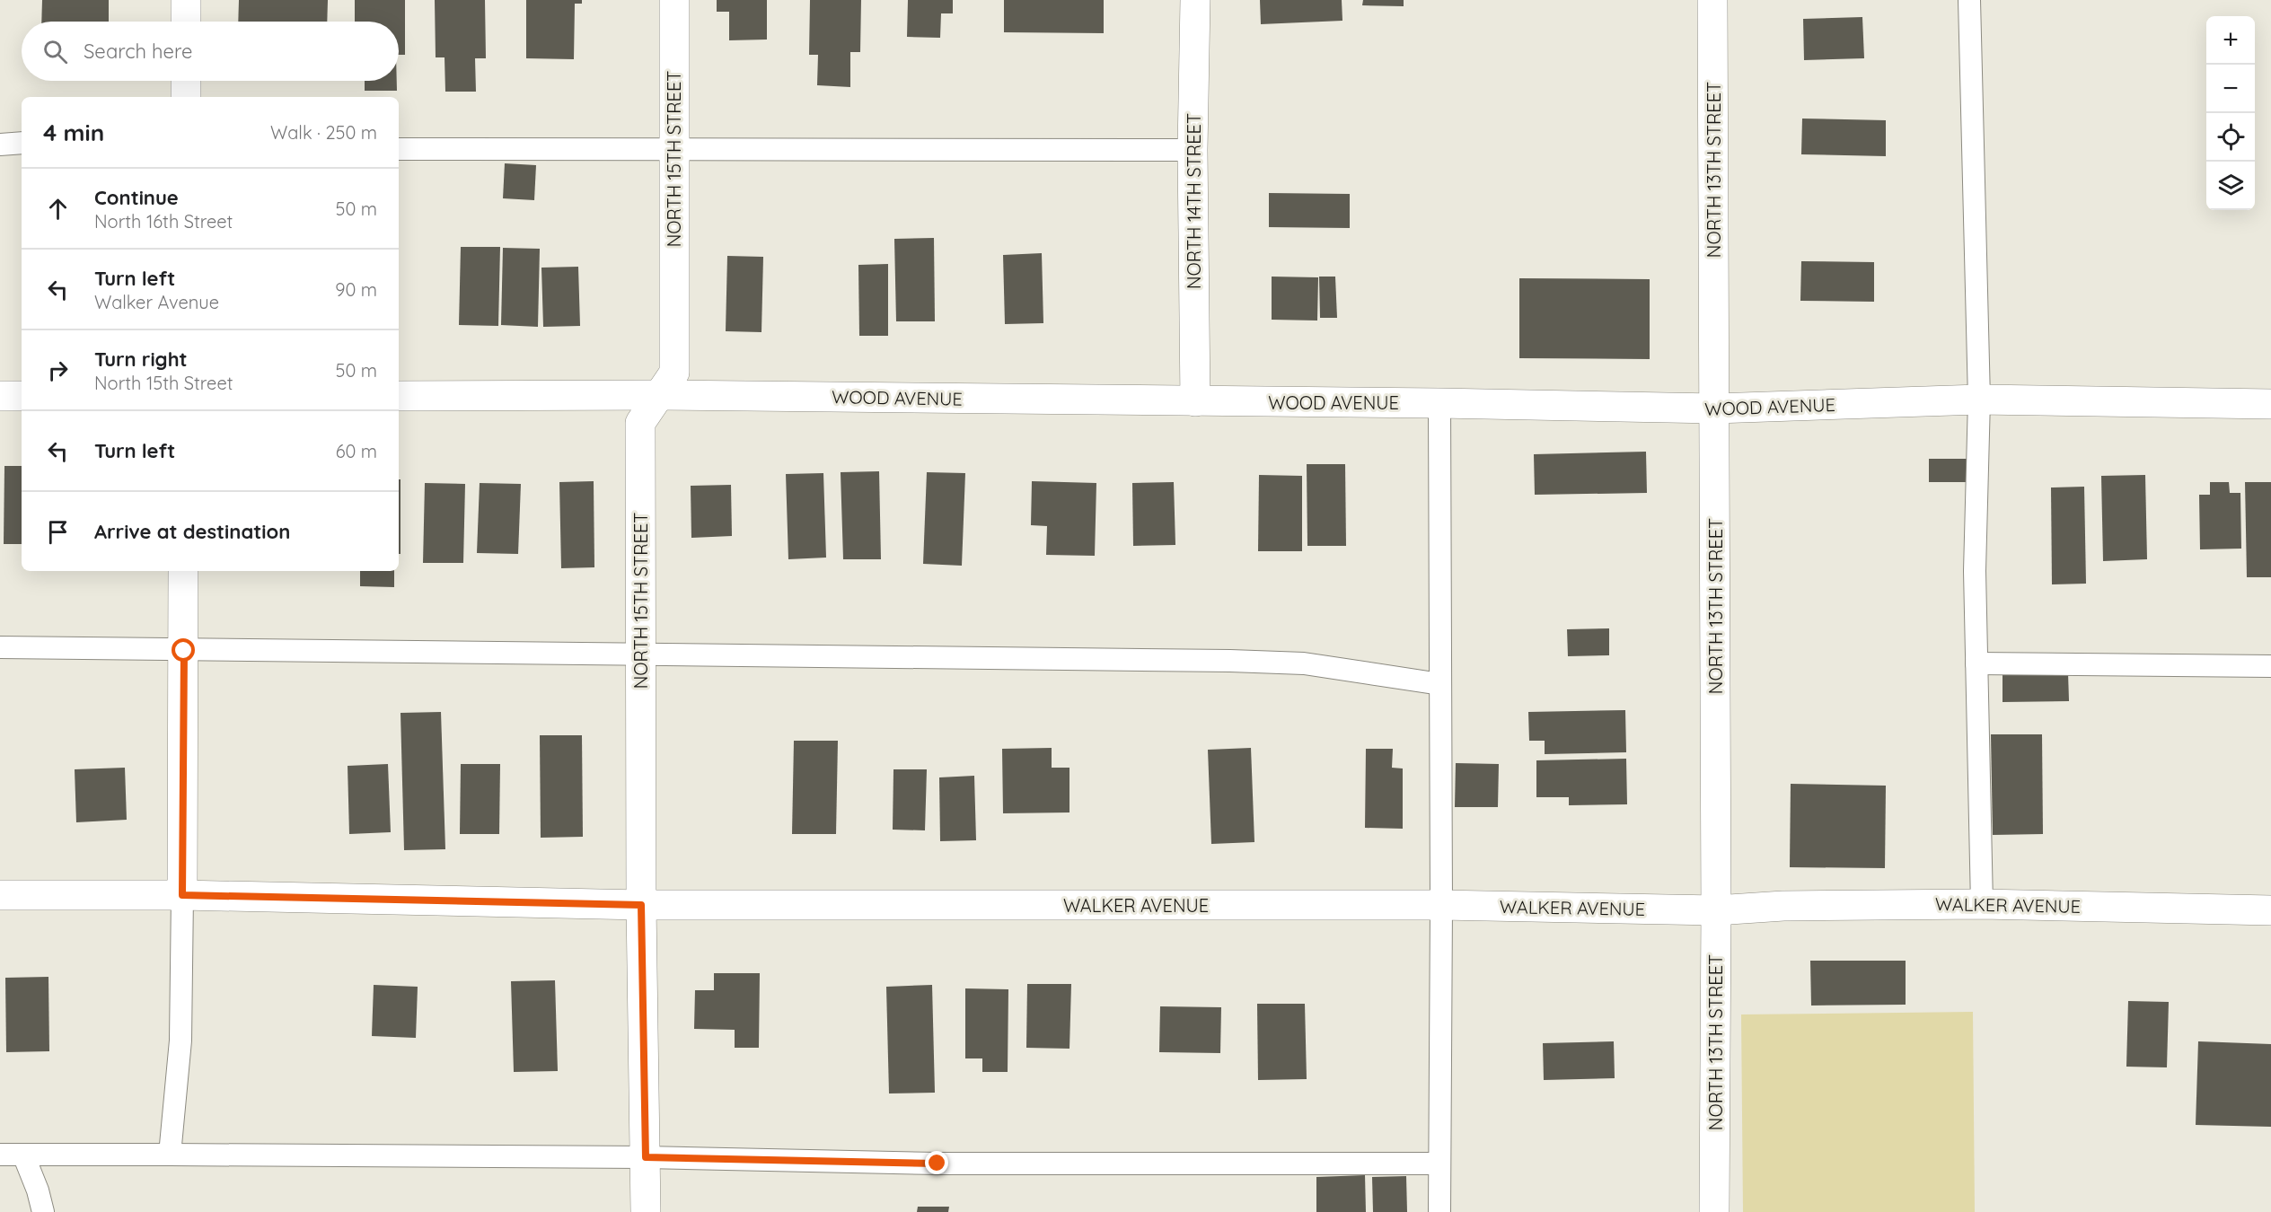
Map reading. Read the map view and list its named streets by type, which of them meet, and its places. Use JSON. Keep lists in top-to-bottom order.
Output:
{
  "streets": {
    "street": [
      "NORTH 15TH STREET",
      "NORTH 13TH STREET",
      "NORTH 14TH STREET",
      "WOOD AVENUE",
      "WALKER AVENUE"
    ]
  },
  "crossings": [
    ["NORTH 15TH STREET", "WOOD AVENUE"],
    ["NORTH 15TH STREET", "WALKER AVENUE"],
    ["NORTH 13TH STREET", "WOOD AVENUE"],
    ["NORTH 13TH STREET", "WALKER AVENUE"],
    ["NORTH 14TH STREET", "WOOD AVENUE"]
  ],
  "page": {
    "map_buttons": ["+", "−"],
    "search": "Search here",
    "heading": ["4 min", "Walk · 250 m"],
    "list": [
      ["Continue", "North 16th Street", "50 m"],
      ["Turn left", "Walker Avenue", "90 m"],
      ["Turn right", "North 15th Street", "50 m"],
      ["Turn left", "60 m"],
      "Arrive at destination"
    ]
  }
}
